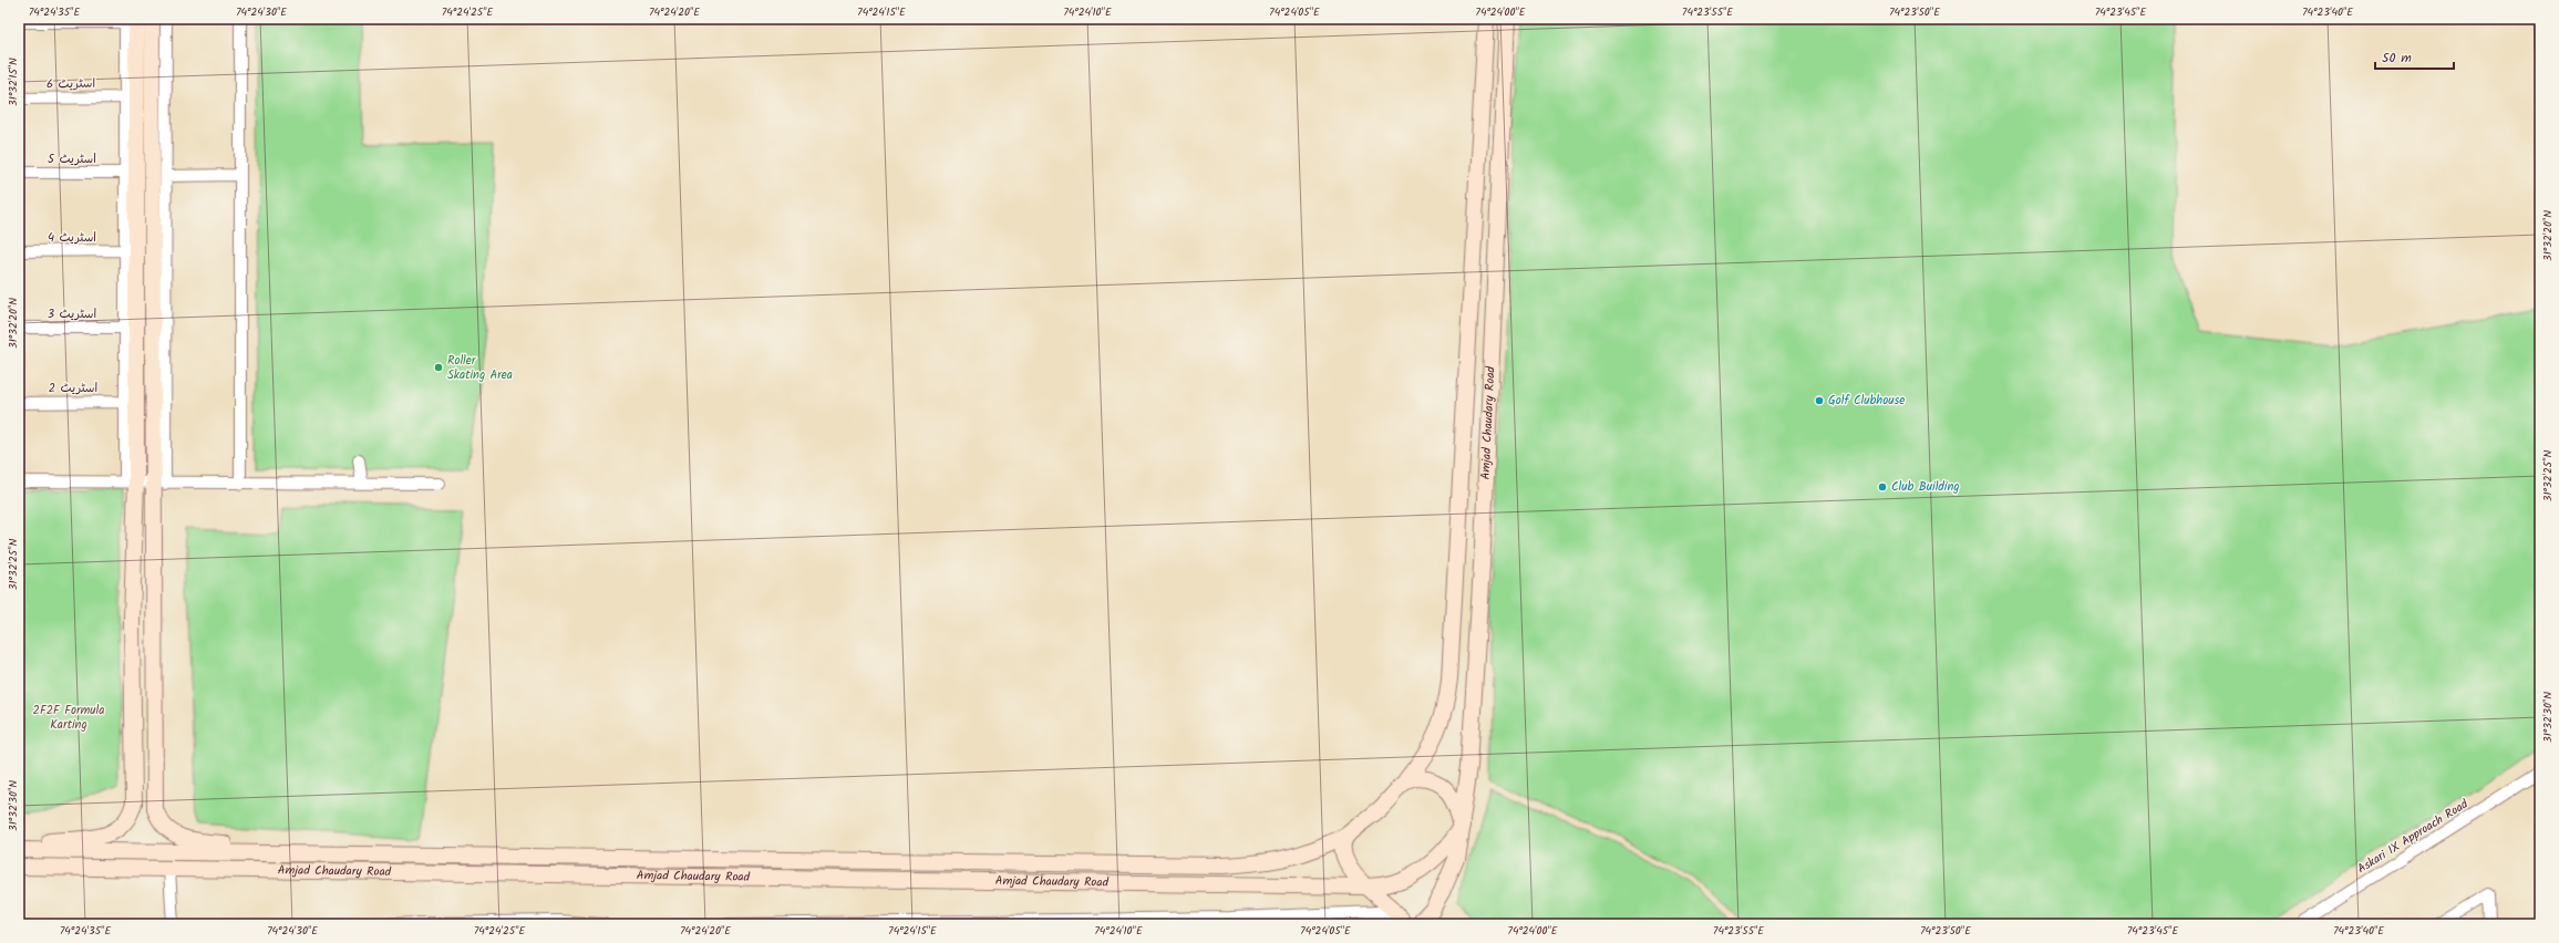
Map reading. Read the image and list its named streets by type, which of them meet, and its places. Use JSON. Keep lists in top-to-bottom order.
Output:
{
  "streets": {
    "main road": ["Amjad Chaudary Road"],
    "street": [
      "اسٹریٹ 6",
      "اسٹریٹ 5",
      "اسٹریٹ 4",
      "اسٹریٹ 3",
      "اسٹریٹ 2",
      "Askari IX Approach Road"
    ]
  },
  "parks": ["2F2F Formula Karting"],
  "places": ["Roller Skating Area", "Golf Clubhouse", "Club Building"],
  "scale_bar": "50 m",
  "coordinates": [
    "74°24'35\"E",
    "74°24'30\"E",
    "74°24'25\"E",
    "74°24'20\"E",
    "74°24'15\"E",
    "74°24'10\"E",
    "74°24'05\"E",
    "74°24'00\"E",
    "74°23'55\"E",
    "74°23'50\"E",
    "74°23'45\"E",
    "74°23'40\"E",
    "31°32'15\"N",
    "31°32'20\"N",
    "31°32'25\"N",
    "31°32'30\"N"
  ]
}
